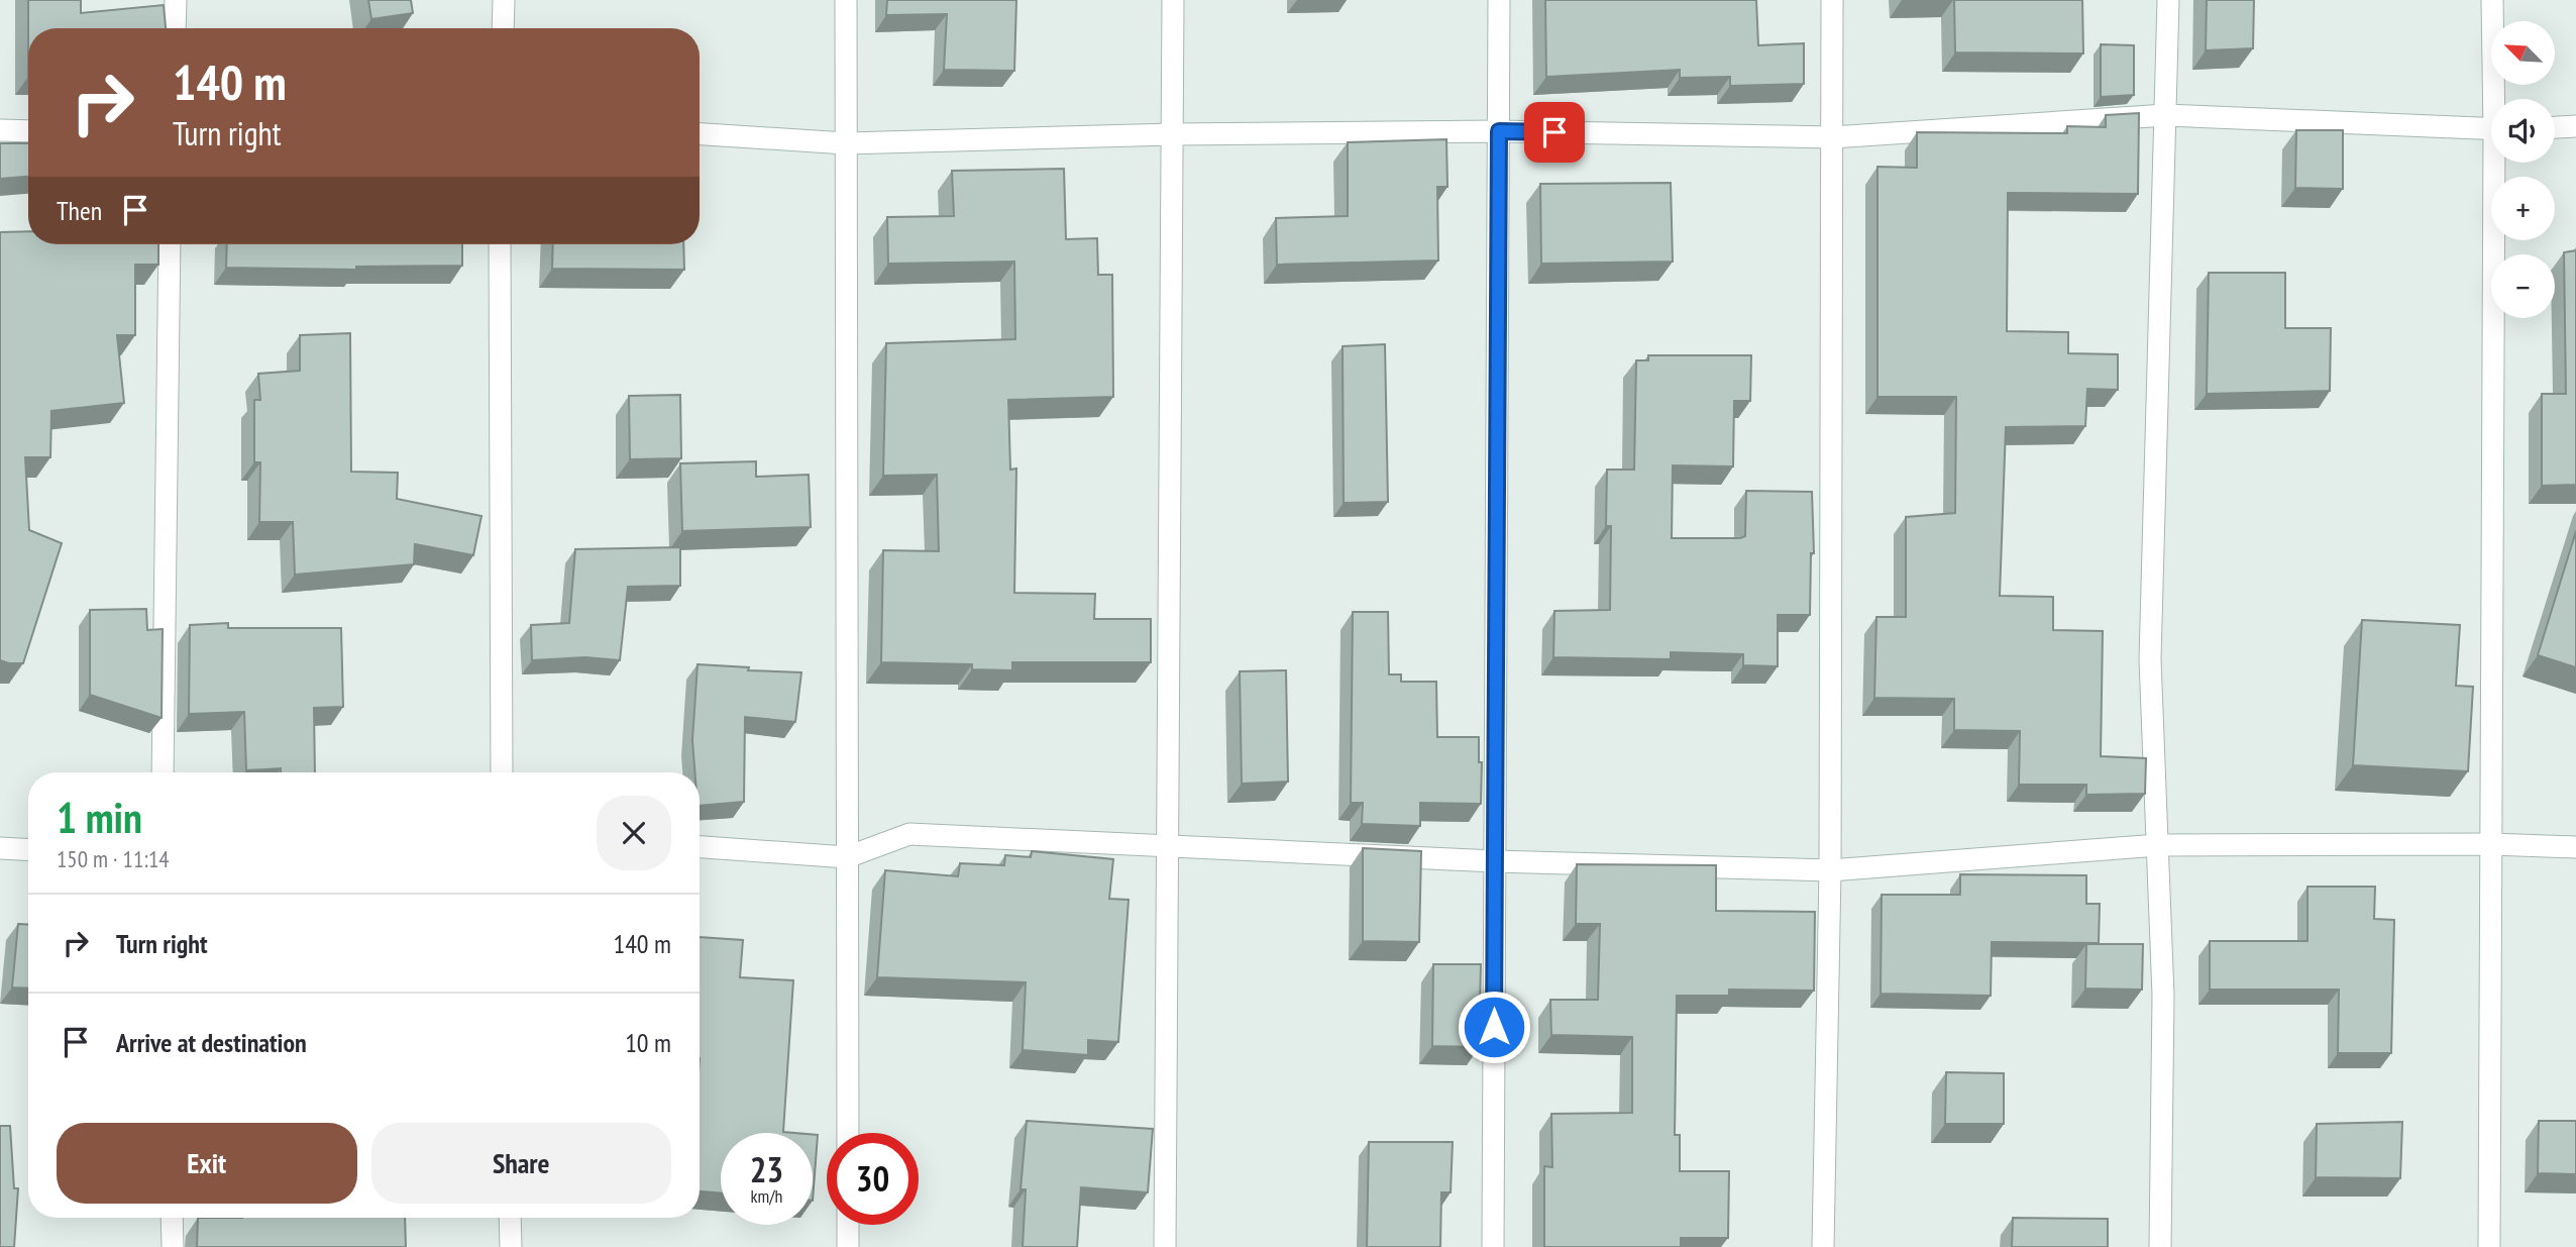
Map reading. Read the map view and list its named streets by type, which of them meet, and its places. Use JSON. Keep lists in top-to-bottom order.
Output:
{
  "north": "top left",
  "page": {
    "map_buttons": ["+", "−"],
    "turn": ["140 m", "Turn right"],
    "then": "Then",
    "heading": ["1 min", "150 m · 11:14"],
    "list": [
      {
        "name": "Turn right",
        "value": "140 m"
      },
      {
        "name": "Arrive at destination",
        "value": "10 m"
      }
    ],
    "buttons": ["Exit", "Share"],
    "speed": "23 km/h",
    "limit": "30"
  }
}
